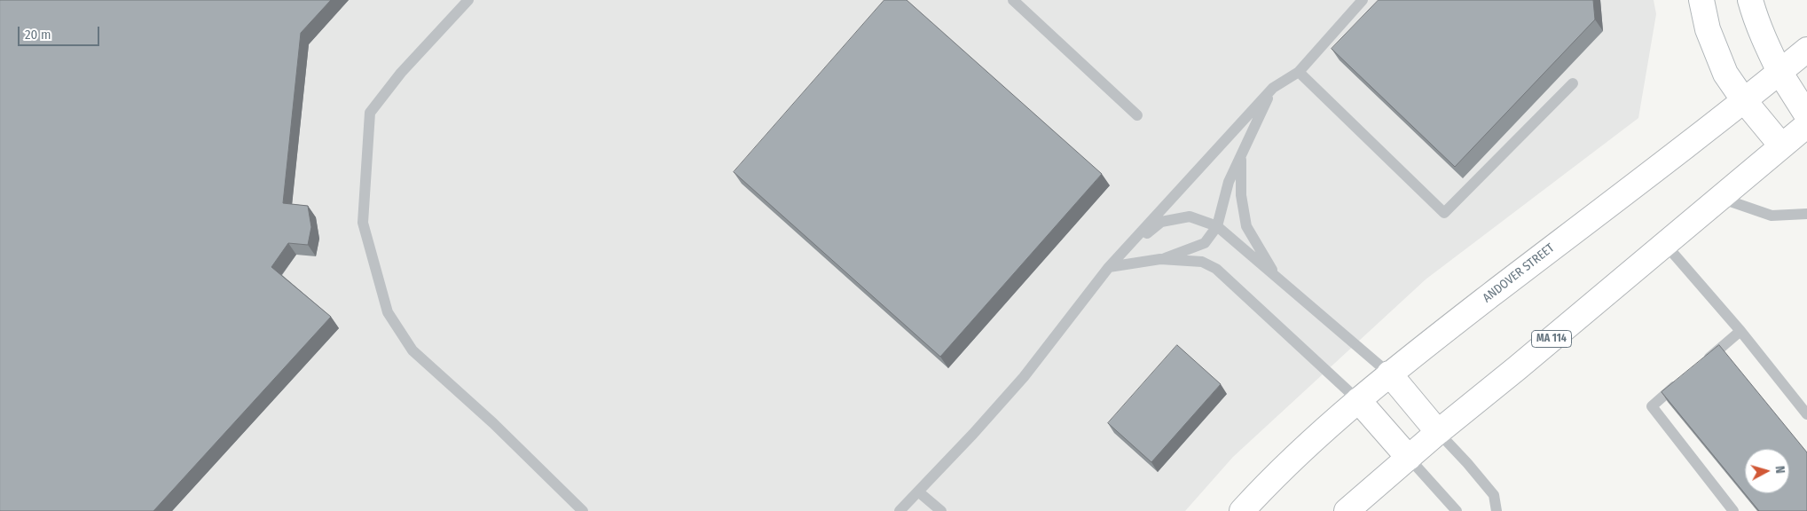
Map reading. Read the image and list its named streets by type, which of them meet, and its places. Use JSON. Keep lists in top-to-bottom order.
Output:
{
  "streets": {
    "main road": ["ANDOVER STREET", "MA 114"]
  },
  "scale_bar": "20 m",
  "north": "right"
}
